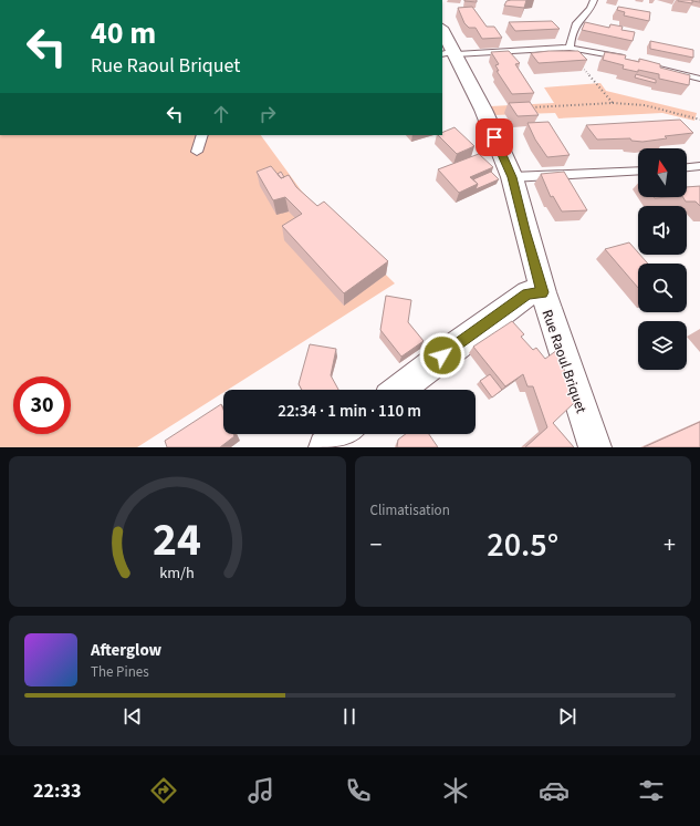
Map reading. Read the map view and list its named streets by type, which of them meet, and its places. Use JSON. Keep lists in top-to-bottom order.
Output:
{
  "streets": {
    "street": ["Rue Raoul Briquet"]
  },
  "north": "top",
  "page": {
    "turn": ["40 m", "Rue Raoul Briquet"],
    "limit": "30",
    "trip": "22:34 · 1 min · 110 m",
    "tile": "Climatisation",
    "heat": ["−", "20.5°", "+"],
    "song": ["Afterglow", "The Pines"],
    "tabs": "22:33",
    "gauge": ["24", "km/h"]
  }
}
